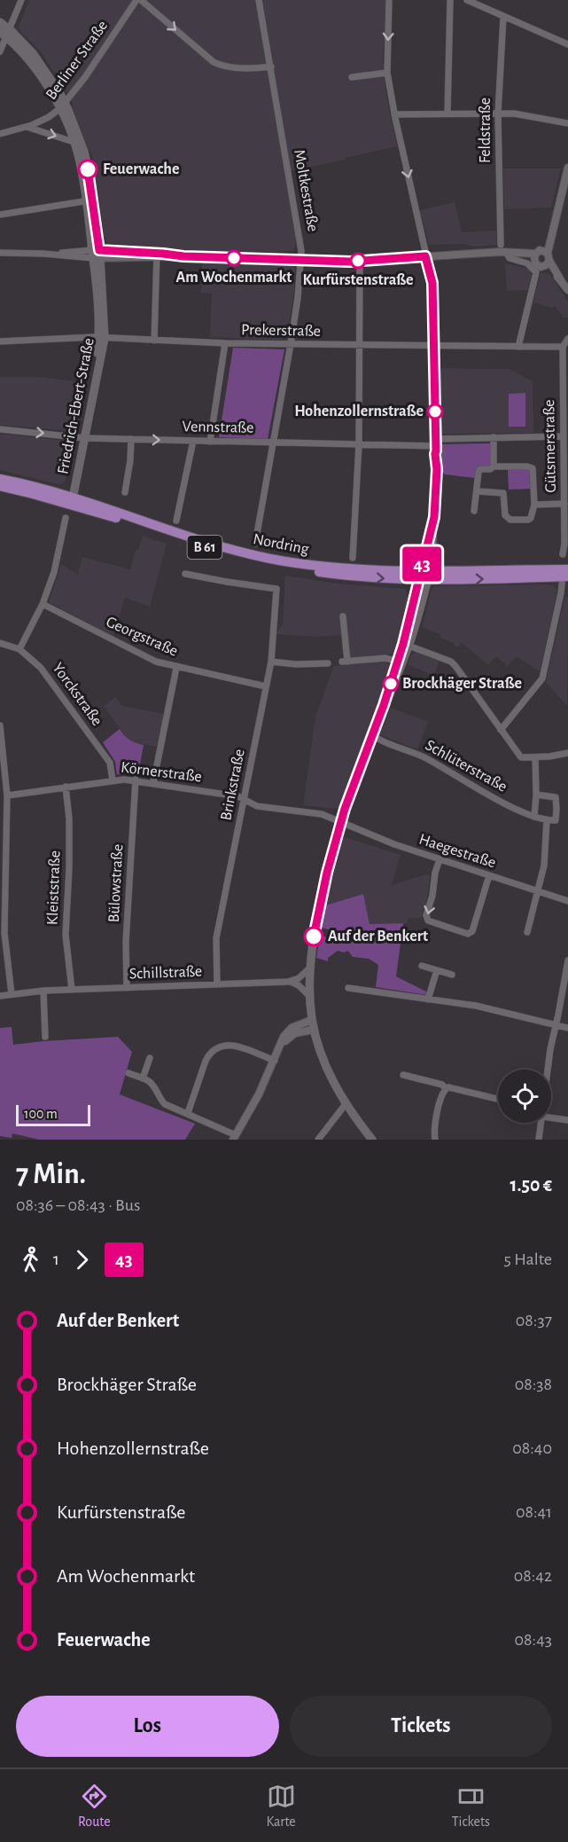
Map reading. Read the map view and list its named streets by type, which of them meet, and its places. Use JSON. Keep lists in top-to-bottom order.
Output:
{
  "streets": {
    "main road": ["Friedrich-Ebert-Straße", "Nordring", "B 61"],
    "street": [
      "Berliner Straße",
      "Feldstraße",
      "Moltkestraße",
      "Prekerstraße",
      "Vennstraße",
      "Gütsmerstraße",
      "Georgstraße",
      "Yorckstraße",
      "Schlüterstraße",
      "Körnerstraße",
      "Brinkstraße",
      "Haegestraße",
      "Bülowstraße",
      "Kleiststraße",
      "Schillstraße"
    ]
  },
  "crossings": [
    ["Berliner Straße", "Friedrich-Ebert-Straße"],
    ["Moltkestraße", "Prekerstraße"],
    ["Moltkestraße", "Vennstraße"],
    ["Prekerstraße", "Friedrich-Ebert-Straße"],
    ["Prekerstraße", "Gütsmerstraße"],
    ["Friedrich-Ebert-Straße", "Vennstraße"],
    ["Friedrich-Ebert-Straße", "Nordring"],
    ["Vennstraße", "Gütsmerstraße"],
    ["Georgstraße", "Brinkstraße"],
    ["Yorckstraße", "Körnerstraße"],
    ["Körnerstraße", "Brinkstraße"],
    ["Körnerstraße", "Haegestraße"],
    ["Körnerstraße", "Bülowstraße"],
    ["Körnerstraße", "Kleiststraße"],
    ["Brinkstraße", "Schillstraße"],
    ["Bülowstraße", "Schillstraße"],
    ["Kleiststraße", "Schillstraße"]
  ],
  "places": [
    "Feuerwache",
    "Am Wochenmarkt",
    "Kurfürstenstraße",
    "Hohenzollernstraße",
    "Brockhäger Straße",
    "Auf der Benkert"
  ],
  "lines": ["bus line 43"],
  "scale_bar": "100 m",
  "page": {
    "on_map": "43",
    "scale": "100 m",
    "heading": ["7 Min.", "08:36 – 08:43 · Bus", "1.50 €"],
    "legs": ["1", "43", "5 Halte"],
    "list": [
      {
        "name": "Auf der Benkert",
        "value": "08:37"
      },
      {
        "name": "Brockhäger Straße",
        "value": "08:38"
      },
      {
        "name": "Hohenzollernstraße",
        "value": "08:40"
      },
      {
        "name": "Kurfürstenstraße",
        "value": "08:41"
      },
      {
        "name": "Am Wochenmarkt",
        "value": "08:42"
      },
      {
        "name": "Feuerwache",
        "value": "08:43"
      }
    ],
    "buttons": ["Los", "Tickets"],
    "tabs": ["Route", "Karte", "Tickets"]
  }
}
